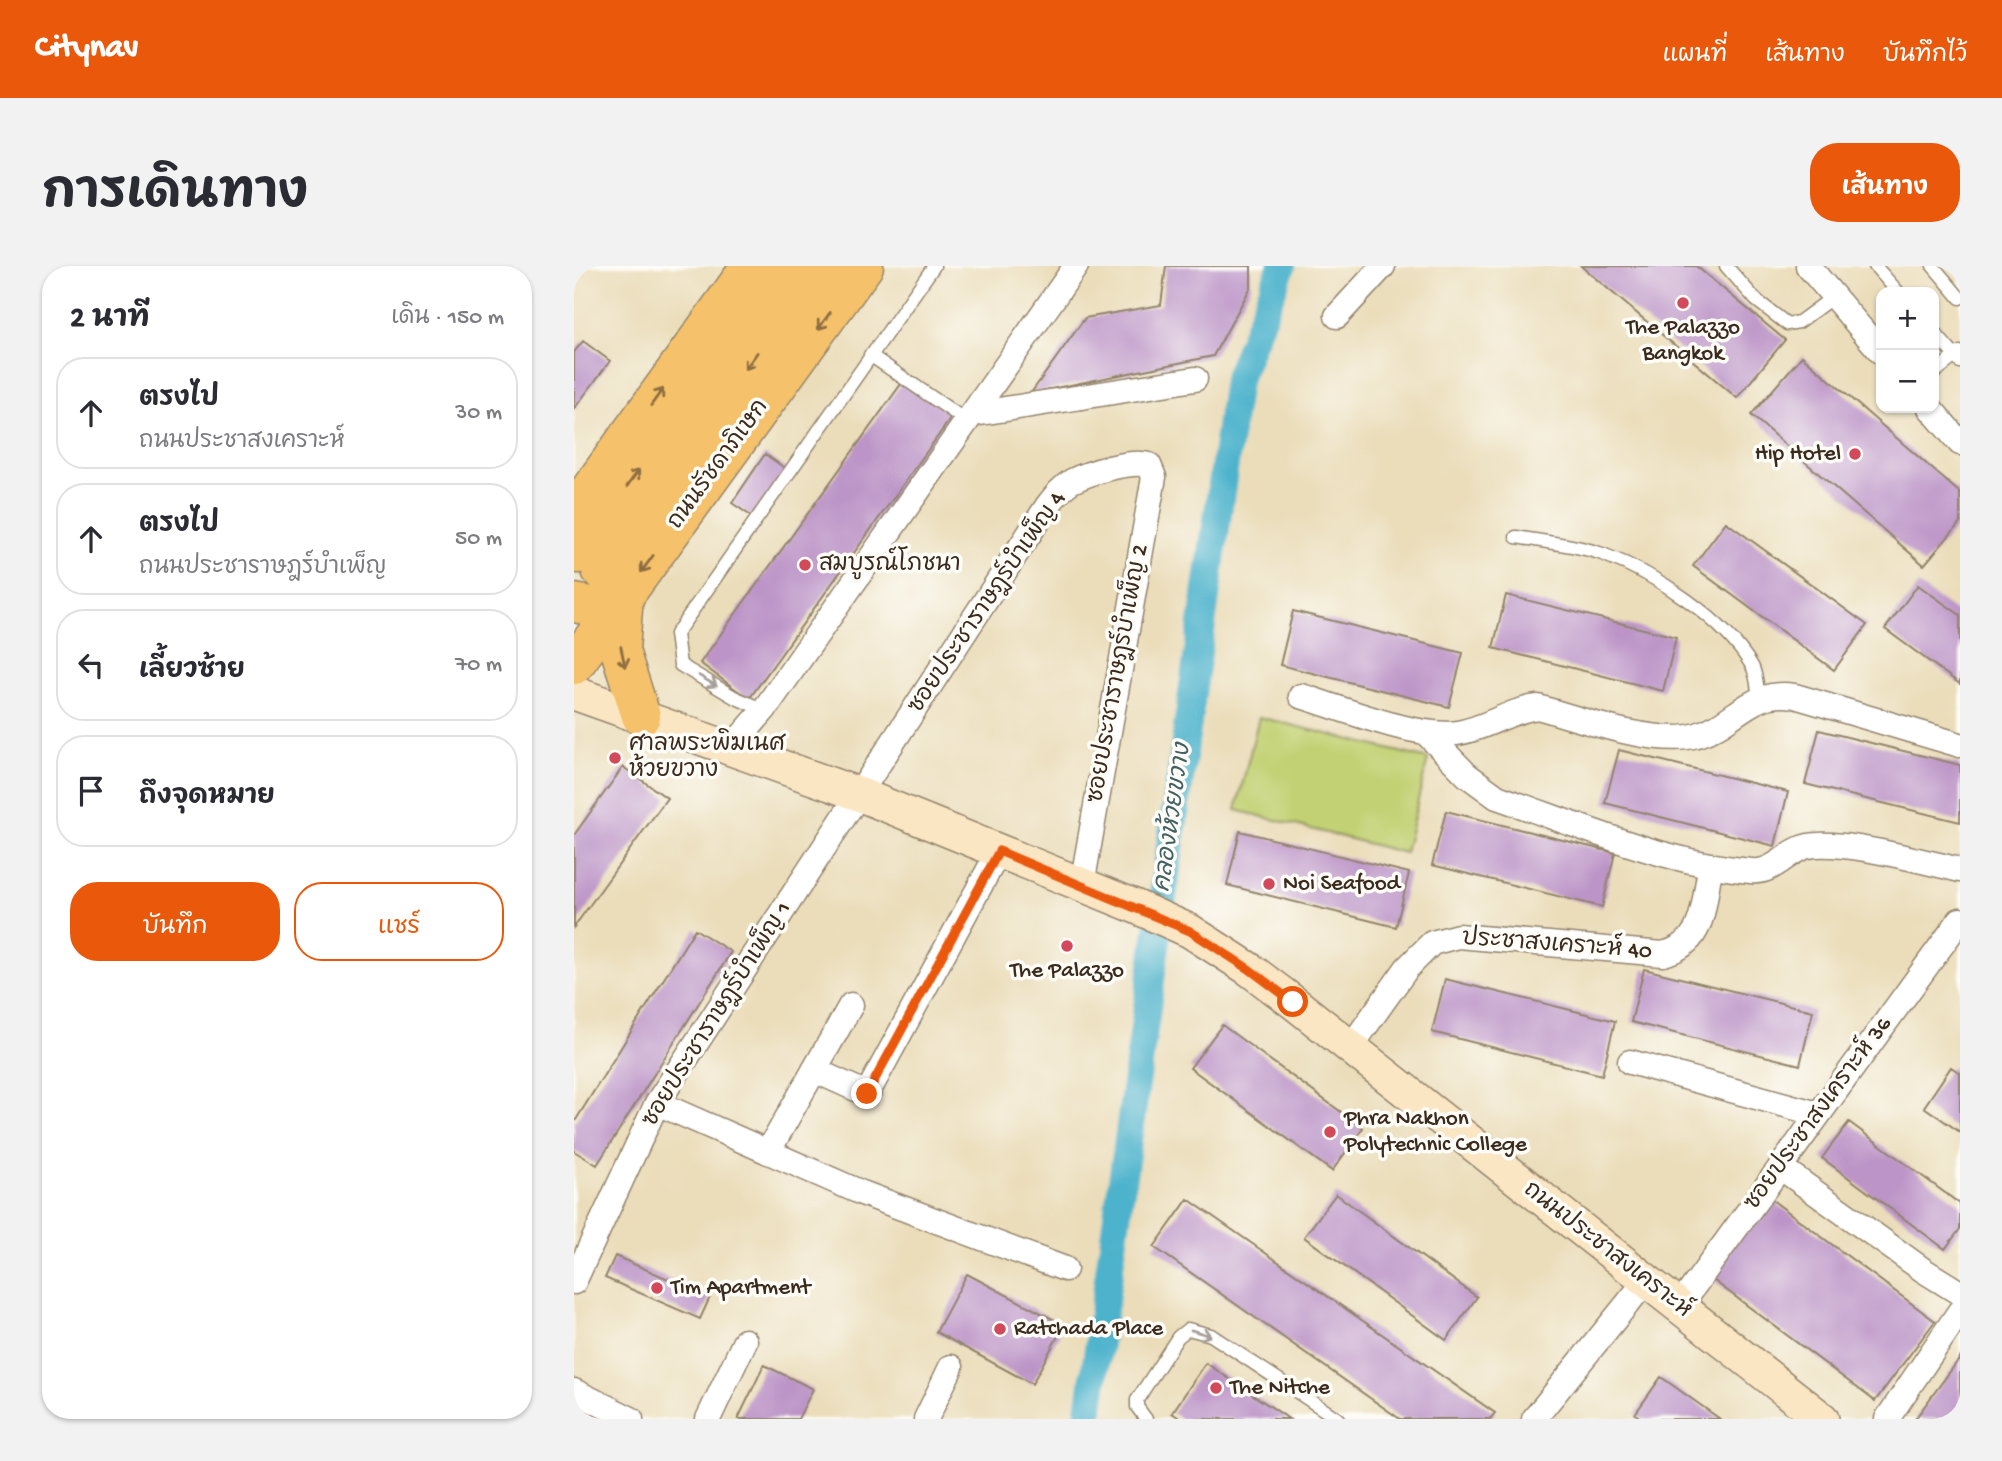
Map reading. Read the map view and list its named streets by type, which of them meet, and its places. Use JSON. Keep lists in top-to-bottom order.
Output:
{
  "streets": {
    "main road": ["ถนนรัชดาภิเษก", "ถนนประชาสงเคราะห์"],
    "street": [
      "ซอยประชาราษฎร์บำเพ็ญ 4",
      "ซอยประชาราษฎร์บำเพ็ญ 2",
      "ประชาสงเคราะห์ 40",
      "ซอยประชาราษฎร์บำเพ็ญ 1",
      "ซอยประชาสงเคราะห์ 36"
    ]
  },
  "crossings": [
    ["ซอยประชาราษฎร์บำเพ็ญ 4", "ซอยประชาราษฎร์บำเพ็ญ 2"],
    ["ซอยประชาราษฎร์บำเพ็ญ 4", "ซอยประชาราษฎร์บำเพ็ญ 1"],
    ["ซอยประชาราษฎร์บำเพ็ญ 4", "ถนนประชาสงเคราะห์"],
    ["ซอยประชาราษฎร์บำเพ็ญ 2", "ถนนประชาสงเคราะห์"],
    ["ประชาสงเคราะห์ 40", "ถนนประชาสงเคราะห์"],
    ["ซอยประชาราษฎร์บำเพ็ญ 1", "ถนนประชาสงเคราะห์"],
    ["ซอยประชาสงเคราะห์ 36", "ถนนประชาสงเคราะห์"]
  ],
  "water": ["คลองห้วยขวาง"],
  "places": [
    "The Palazzo Bangkok",
    "Hip Hotel",
    "สมบูรณ์โภชนา",
    "ศาลพระพิฆเนศ ห้วยขวาง",
    "Noi Seafood",
    "The Palazzo",
    "Phra Nakhon Polytechnic College",
    "Tim Apartment",
    "Ratchada Place",
    "The Nitche"
  ],
  "page": {
    "header": "Citynav",
    "nav": ["แผนที่", "เส้นทาง", "บันทึกไว้"],
    "title": "การเดินทาง",
    "buttons": [
      "เส้นทาง",
      ["บันทึก", "แชร์"]
    ],
    "heading": ["2 นาที", "เดิน · 150 m"],
    "map_buttons": ["+", "−"],
    "list": [
      ["ตรงไป", "ถนนประชาสงเคราะห์", "30 m"],
      ["ตรงไป", "ถนนประชาราษฎร์บำเพ็ญ", "50 m"],
      ["เลี้ยวซ้าย", "70 m"],
      "ถึงจุดหมาย"
    ]
  }
}
